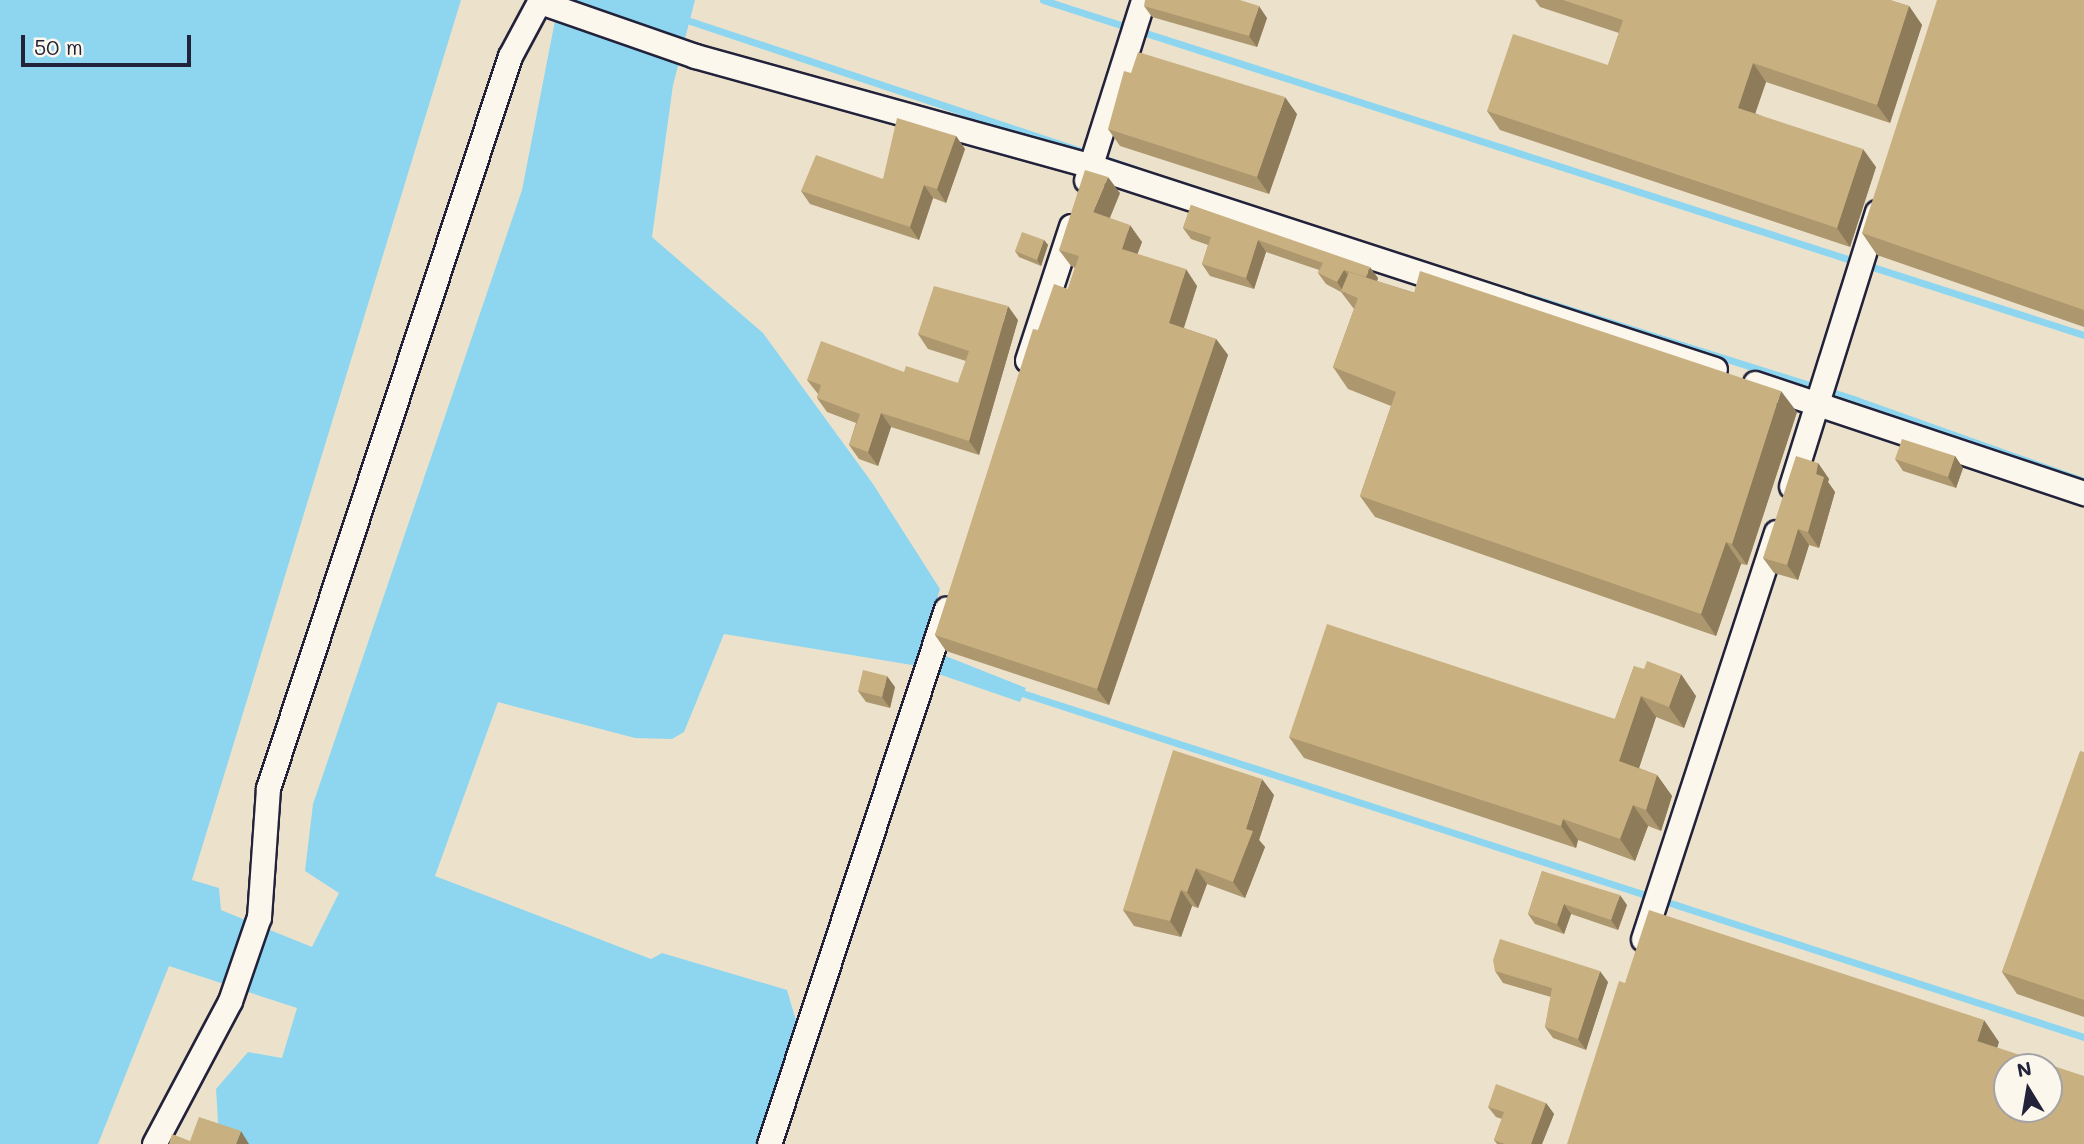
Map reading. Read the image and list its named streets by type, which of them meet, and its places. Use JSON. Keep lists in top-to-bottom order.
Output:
{
  "scale_bar": "50 m",
  "north": "top"
}
